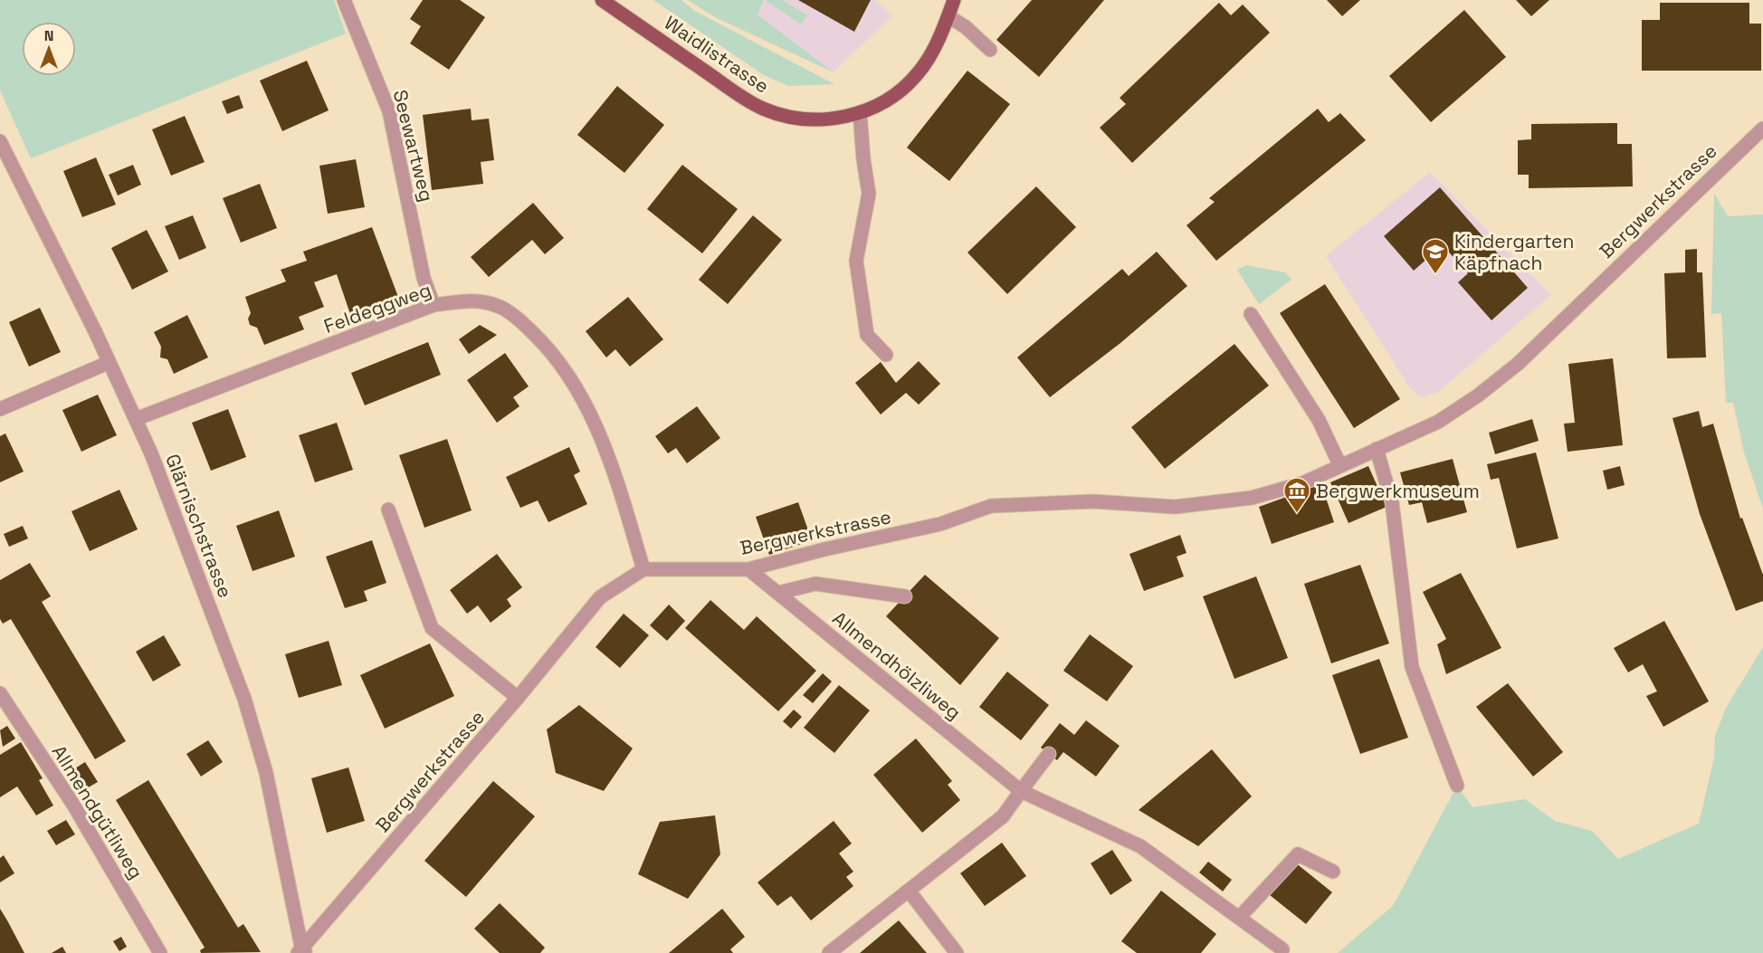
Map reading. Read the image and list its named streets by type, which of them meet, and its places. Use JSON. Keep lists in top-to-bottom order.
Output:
{
  "streets": {
    "main road": ["Waidlistrasse"],
    "street": [
      "Seewartweg",
      "Bergwerkstrasse",
      "Feldeggweg",
      "Glärnischstrasse",
      "Allmendhölzliweg",
      "Allmendgütliweg"
    ]
  },
  "crossings": [
    ["Seewartweg", "Feldeggweg"],
    ["Bergwerkstrasse", "Feldeggweg"],
    ["Bergwerkstrasse", "Glärnischstrasse"],
    ["Bergwerkstrasse", "Allmendhölzliweg"],
    ["Feldeggweg", "Glärnischstrasse"]
  ],
  "places": {
    "school or university": ["Kindergarten Käpfnach"],
    "museum": ["Bergwerkmuseum"]
  },
  "north": "top"
}
